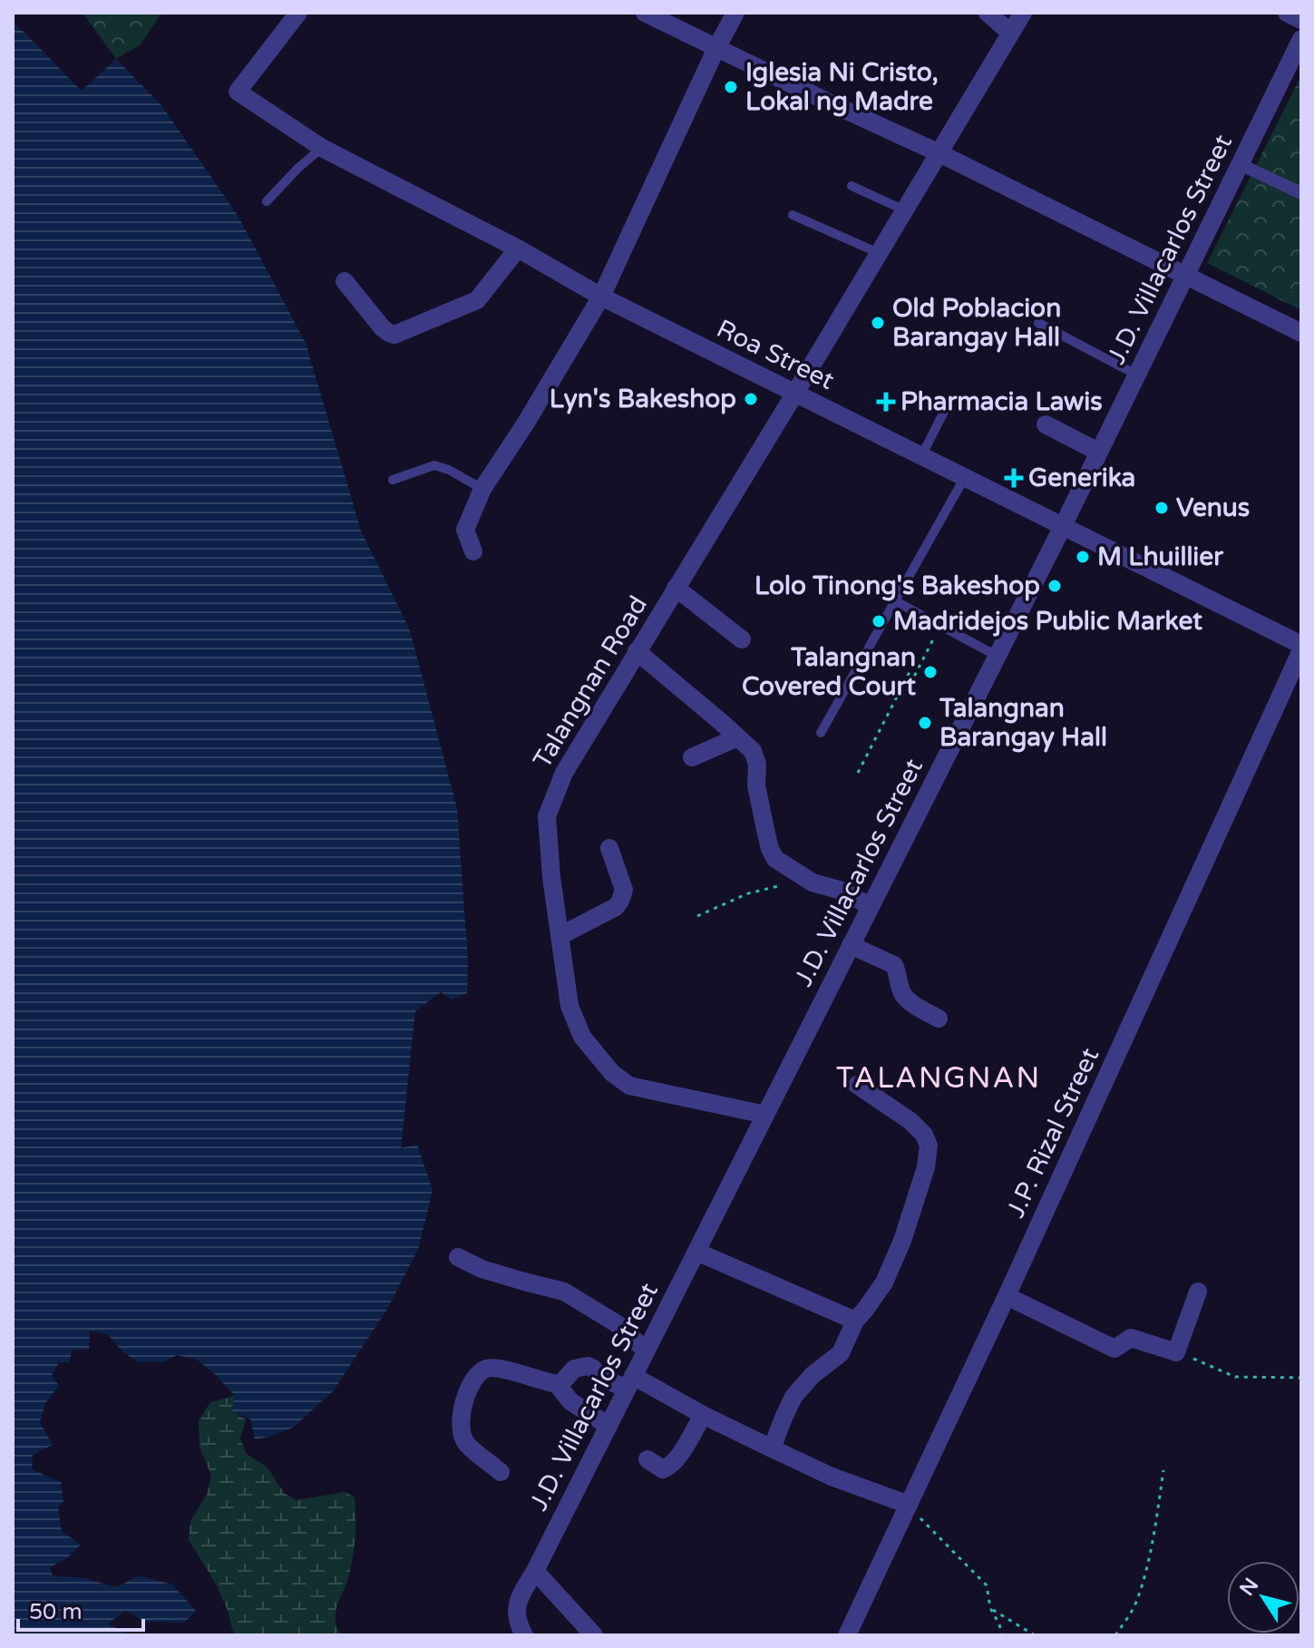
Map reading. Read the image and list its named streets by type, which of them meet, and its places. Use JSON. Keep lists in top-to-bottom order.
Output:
{
  "streets": {
    "street": [
      "J.D. Villacarlos Street",
      "Roa Street",
      "Talangnan Road",
      "J.P. Rizal Street"
    ]
  },
  "crossings": [
    ["J.D. Villacarlos Street", "Roa Street"],
    ["J.D. Villacarlos Street", "Talangnan Road"],
    ["Roa Street", "Talangnan Road"]
  ],
  "districts": ["TALANGNAN"],
  "places": {
    "other": [
      "Iglesia Ni Cristo, Lokal ng Madre",
      "Old Poblacion Barangay Hall",
      "Lyn's Bakeshop",
      "Venus",
      "M Lhuillier",
      "Lolo Tinong's Bakeshop",
      "Madridejos Public Market",
      "Talangnan Covered Court",
      "Talangnan Barangay Hall"
    ],
    "health": ["Pharmacia Lawis", "Generika"]
  },
  "scale_bar": "50 m",
  "north": "top left"
}
